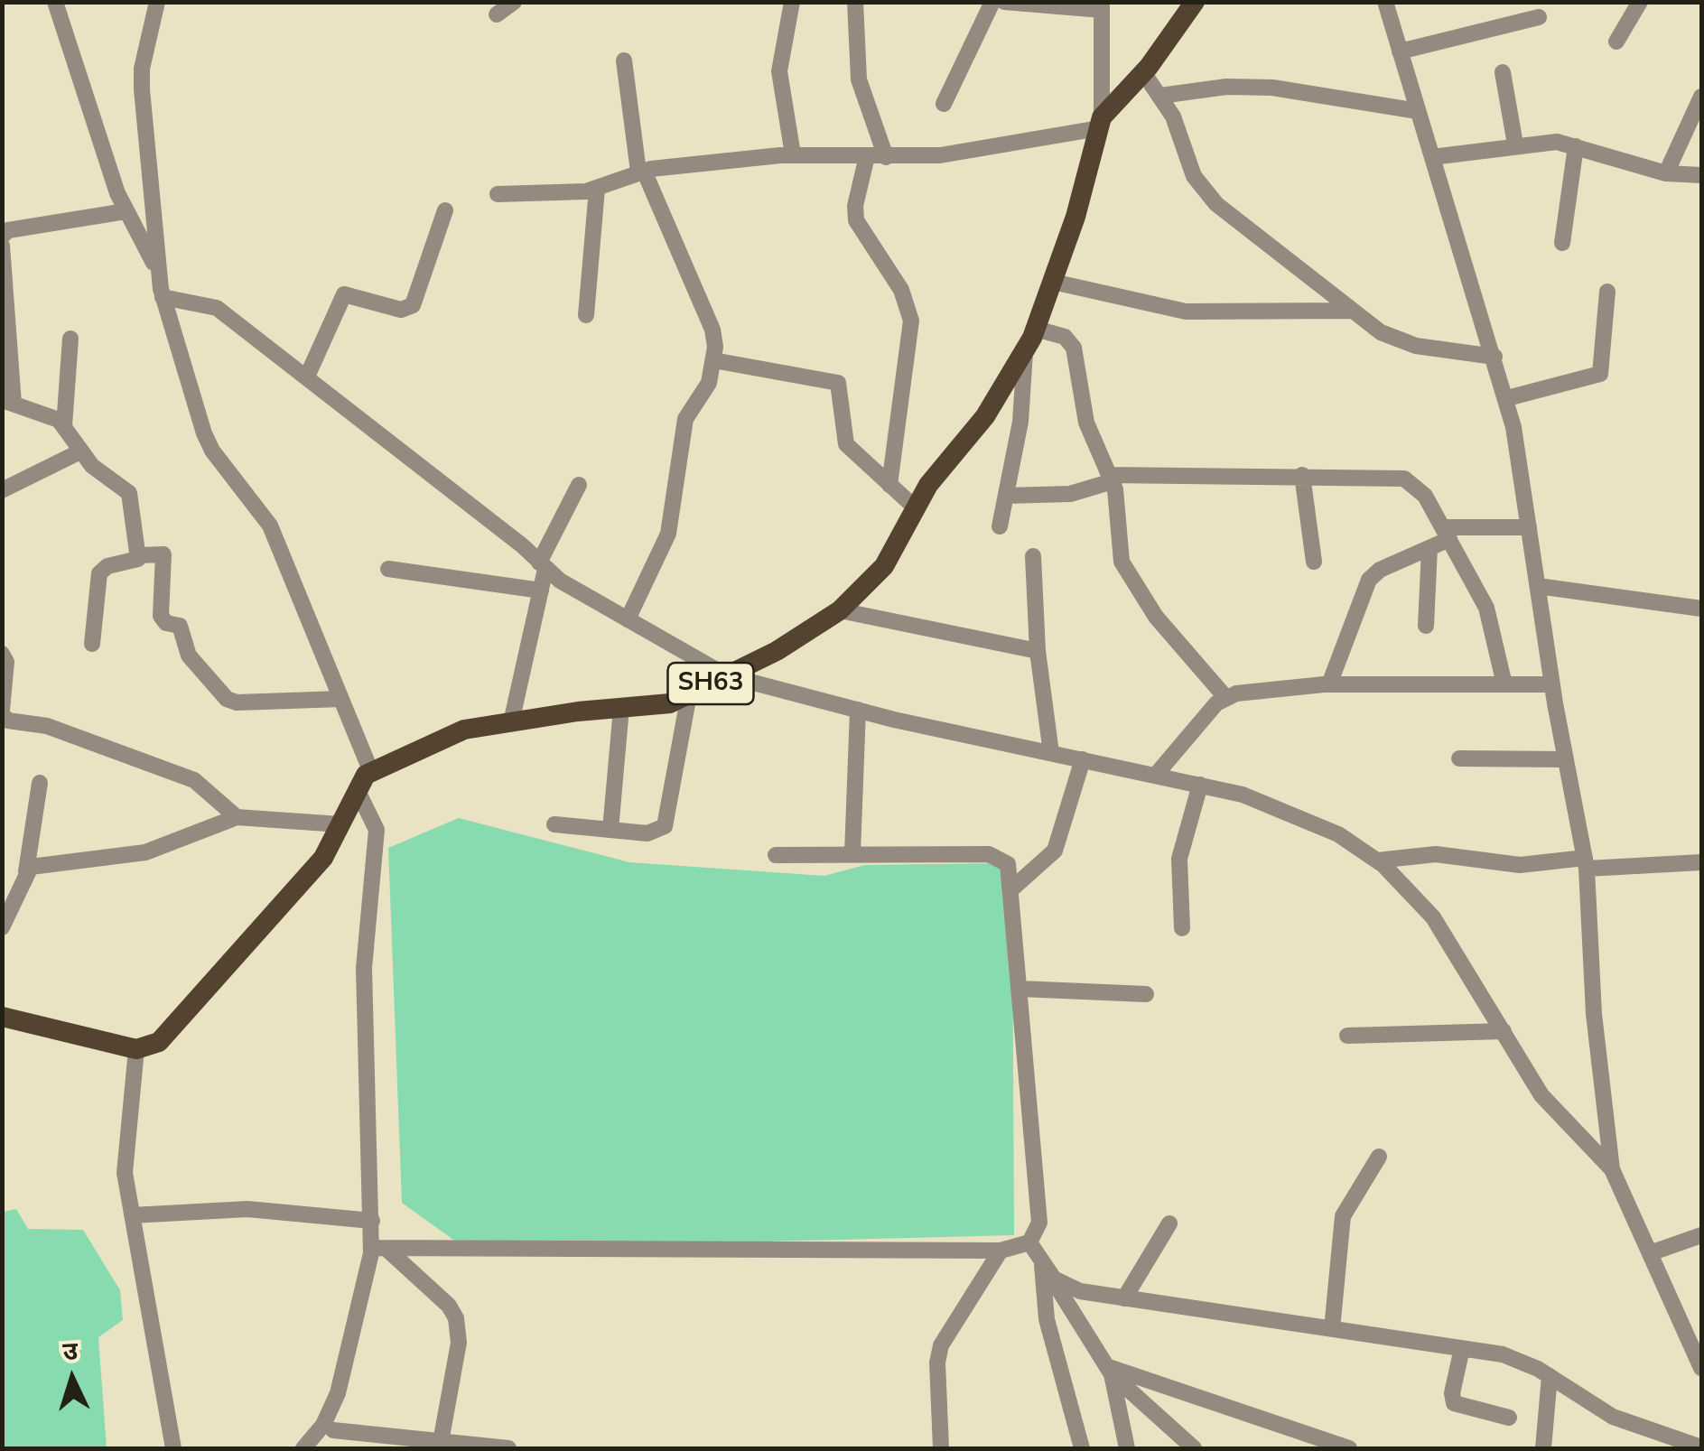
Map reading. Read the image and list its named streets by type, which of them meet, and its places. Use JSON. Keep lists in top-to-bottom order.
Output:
{
  "streets": {
    "main road": ["SH63"]
  },
  "north": "top"
}
